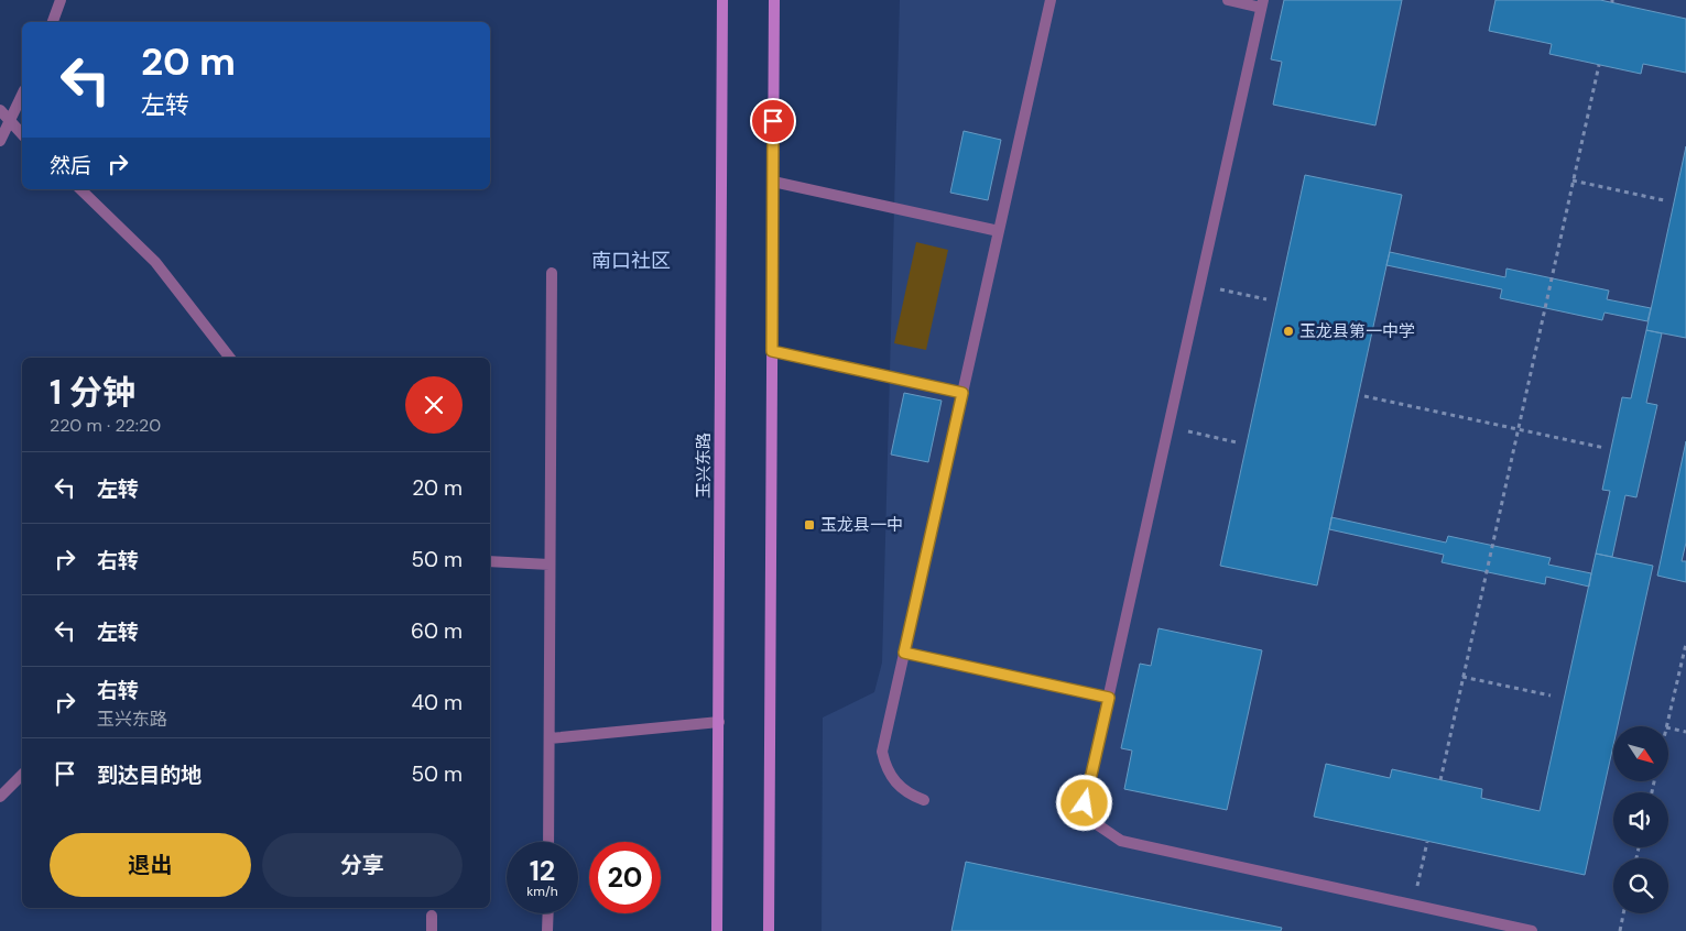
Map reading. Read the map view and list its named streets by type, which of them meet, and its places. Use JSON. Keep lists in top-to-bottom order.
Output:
{
  "streets": {
    "main road": ["玉兴东路"]
  },
  "districts": ["南口社区"],
  "places": {
    "other": ["玉龙县第一中学"],
    "transit": ["玉龙县一中"]
  },
  "north": "bottom right",
  "page": {
    "turn": ["20 m", "左转"],
    "then": "然后",
    "heading": ["1 分钟", "220 m · 22:20"],
    "list": [
      {
        "name": "左转",
        "value": "20 m"
      },
      {
        "name": "右转",
        "value": "50 m"
      },
      {
        "name": "左转",
        "value": "60 m"
      },
      {
        "name": "右转",
        "note": "玉兴东路",
        "value": "40 m"
      },
      {
        "name": "到达目的地",
        "value": "50 m"
      }
    ],
    "buttons": ["退出", "分享"],
    "speed": "12 km/h",
    "limit": "20"
  }
}
